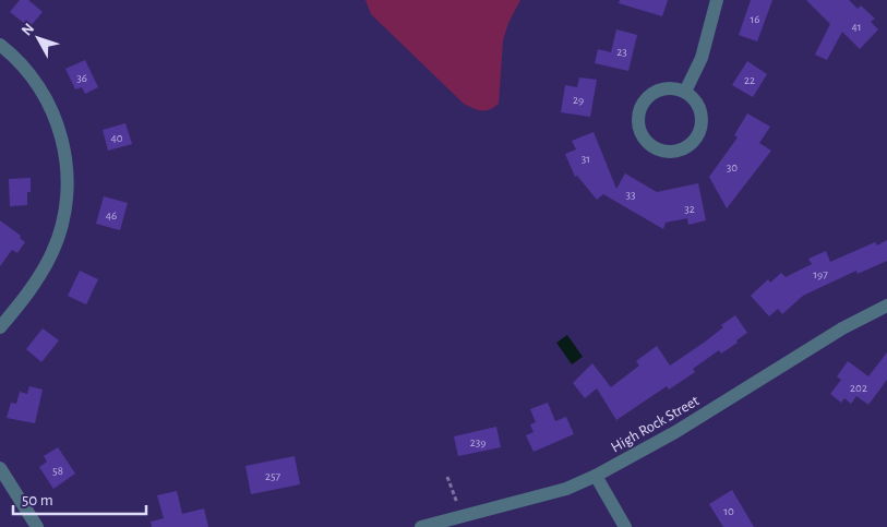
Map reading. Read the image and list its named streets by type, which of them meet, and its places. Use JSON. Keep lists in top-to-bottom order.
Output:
{
  "streets": {
    "street": ["High Rock Street"]
  },
  "house_numbers": [
    "16",
    "41",
    "23",
    "36",
    "22",
    "29",
    "40",
    "31",
    "30",
    "33",
    "32",
    "46",
    "197",
    "202",
    "239",
    "58",
    "257",
    "10"
  ],
  "scale_bar": "50 m",
  "north": "top left"
}
